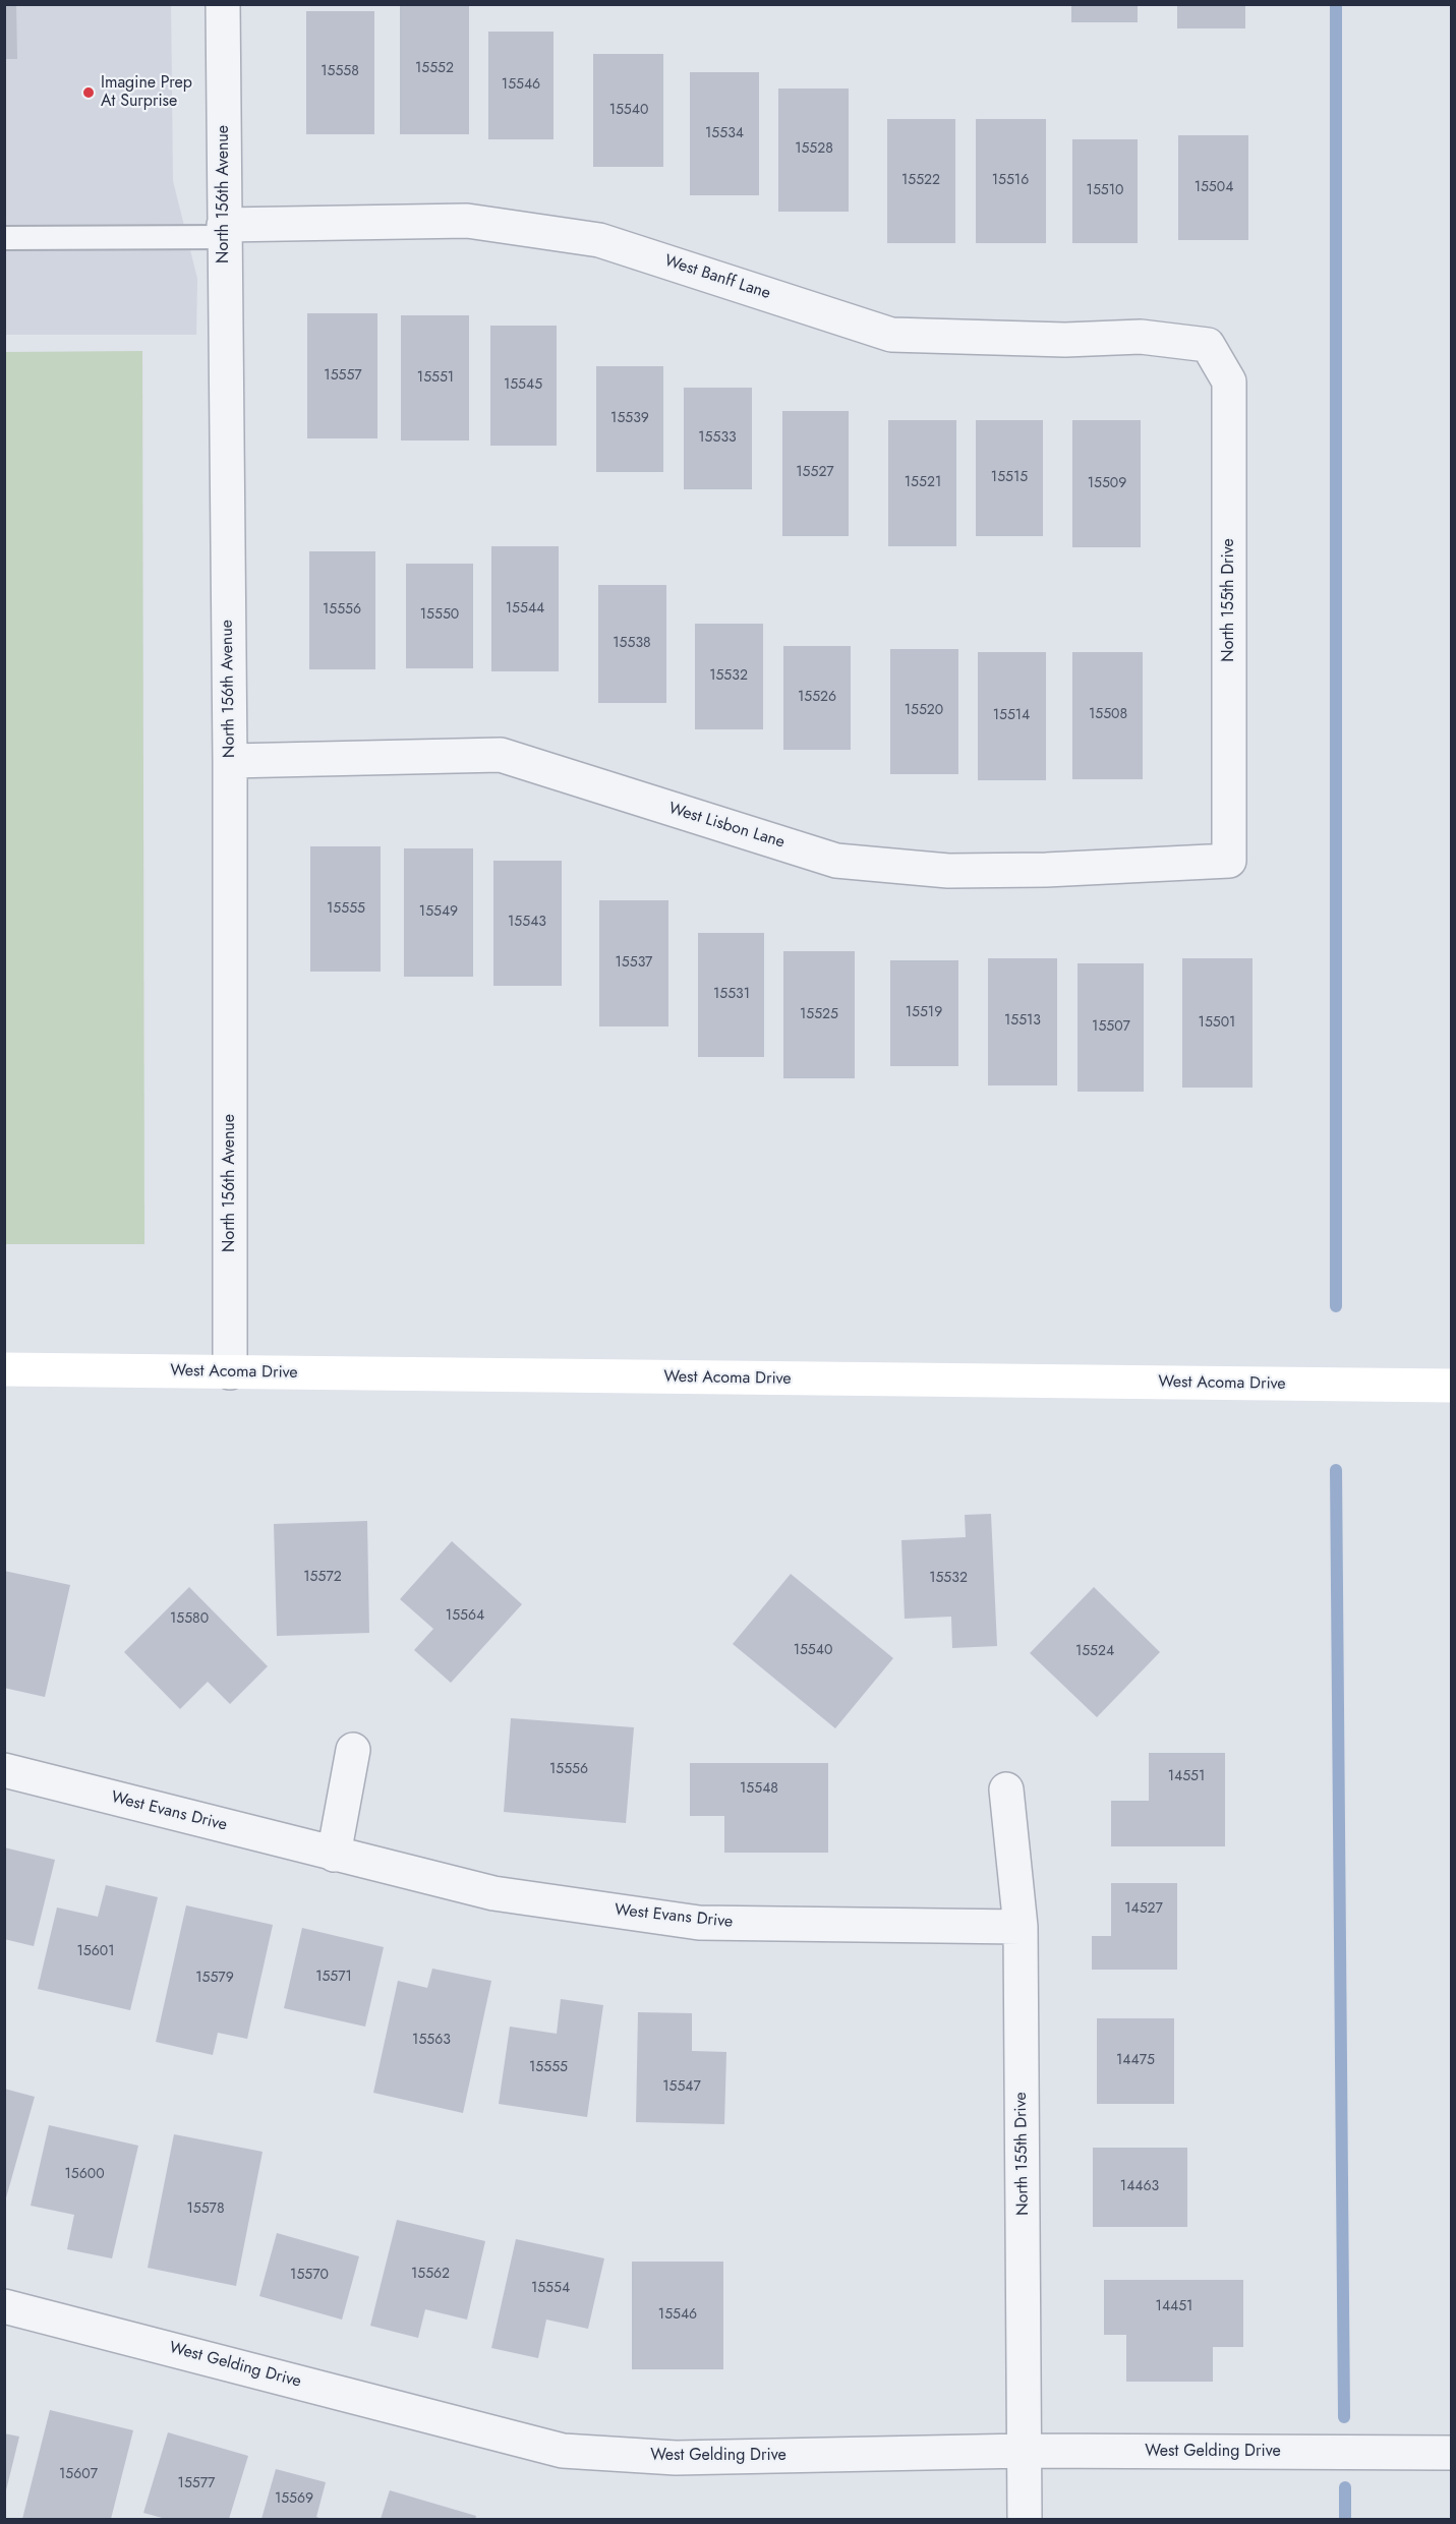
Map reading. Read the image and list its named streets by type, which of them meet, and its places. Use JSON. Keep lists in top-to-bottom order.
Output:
{
  "streets": {
    "street": [
      "North 156th Avenue",
      "West Banff Lane",
      "North 155th Drive",
      "West Lisbon Lane",
      "West Acoma Drive",
      "West Evans Drive",
      "West Gelding Drive"
    ]
  },
  "crossings": [
    ["North 156th Avenue", "West Banff Lane"],
    ["North 156th Avenue", "West Lisbon Lane"],
    ["North 156th Avenue", "West Acoma Drive"],
    ["West Banff Lane", "North 155th Drive"],
    ["North 155th Drive", "West Lisbon Lane"],
    ["North 155th Drive", "West Evans Drive"],
    ["North 155th Drive", "West Gelding Drive"]
  ],
  "places": ["Imagine Prep At Surprise"],
  "house_numbers": [
    "15552",
    "15558",
    "15546",
    "15540",
    "15534",
    "15528",
    "15522",
    "15516",
    "15504",
    "15510",
    "15557",
    "15551",
    "15545",
    "15539",
    "15533",
    "15527",
    "15515",
    "15521",
    "15509",
    "15544",
    "15556",
    "15550",
    "15538",
    "15532",
    "15526",
    "15520",
    "15508",
    "15514",
    "15555",
    "15549",
    "15543",
    "15537",
    "15531",
    "15519",
    "15525",
    "15513",
    "15501",
    "15507",
    "15572",
    "15532",
    "15564",
    "15580",
    "15540",
    "15524",
    "15556",
    "14551",
    "15548",
    "14527",
    "15601",
    "15571",
    "15579",
    "15563",
    "14475",
    "15555",
    "15547",
    "15600",
    "14463",
    "15578",
    "15562",
    "15570",
    "15554",
    "14451",
    "15546",
    "15607",
    "15577",
    "15569"
  ]
}
